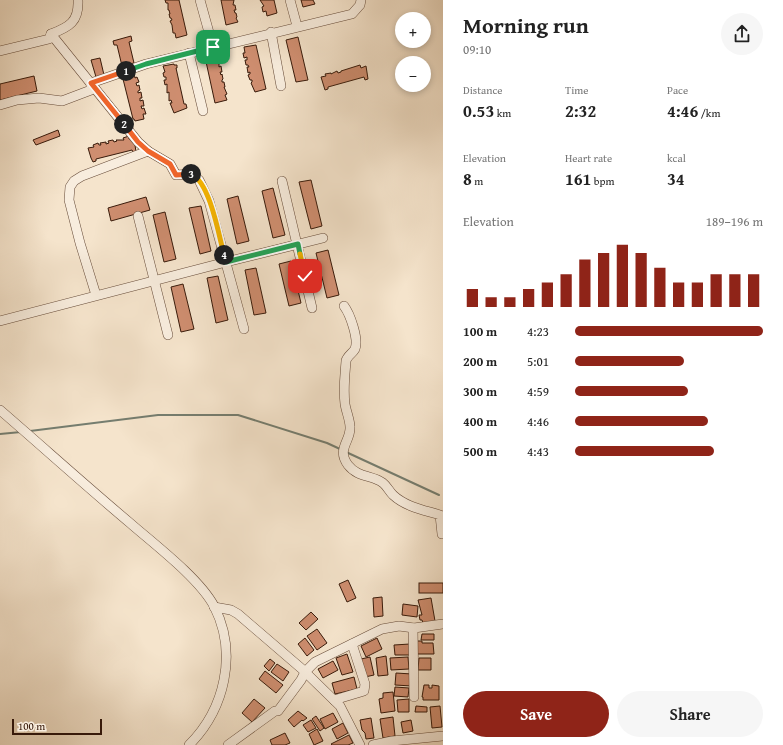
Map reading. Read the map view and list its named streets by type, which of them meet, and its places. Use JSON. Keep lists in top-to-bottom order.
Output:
{
  "scale_bar": "100 m",
  "page": {
    "heading": ["Morning run", "09:10"],
    "map_buttons": ["+", "−"],
    "pins": [
      "1",
      "2",
      "3",
      "4"
    ],
    "stats": [
      ["Distance", "0.53 km"],
      ["Time", "2:32"],
      ["Pace", "4:46 /km"],
      ["Elevation", "8 m"],
      ["Heart rate", "161 bpm"],
      ["kcal", "34"]
    ],
    "chart": ["Elevation", "189–196 m"],
    "list": [
      {
        "name": "100 m",
        "note": "4:23"
      },
      {
        "name": "200 m",
        "note": "5:01"
      },
      {
        "name": "300 m",
        "note": "4:59"
      },
      {
        "name": "400 m",
        "note": "4:46"
      },
      {
        "name": "500 m",
        "note": "4:43"
      }
    ],
    "buttons": ["Save", "Share"],
    "scale": "100 m"
  }
}
